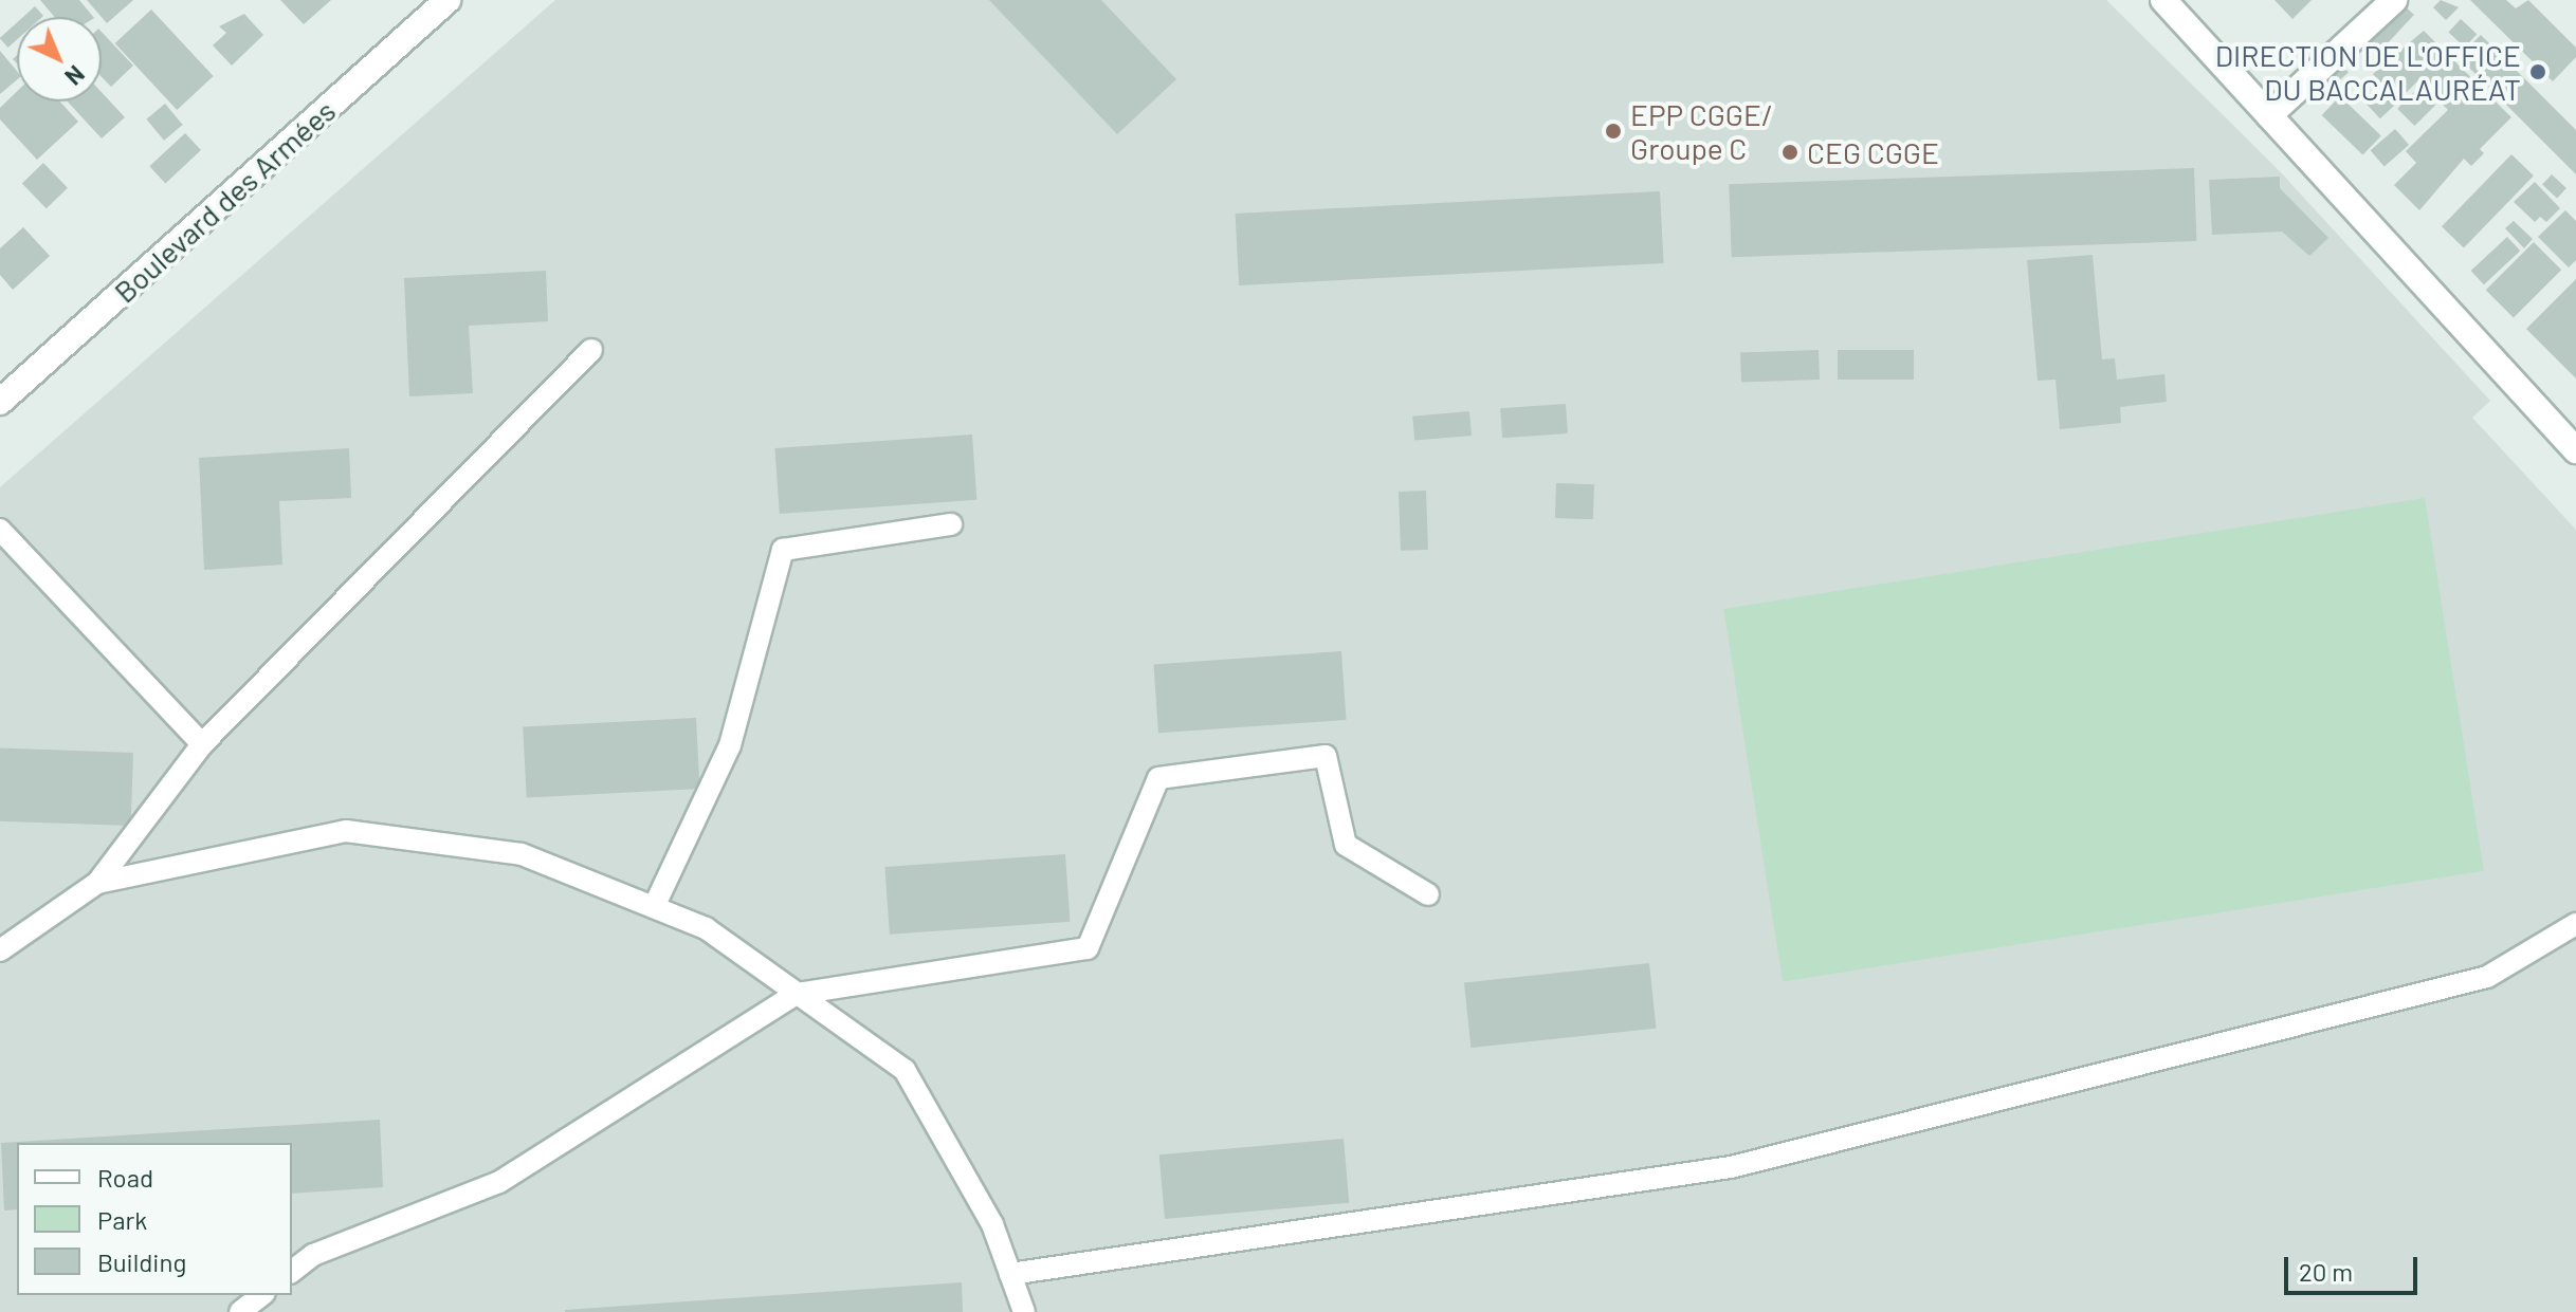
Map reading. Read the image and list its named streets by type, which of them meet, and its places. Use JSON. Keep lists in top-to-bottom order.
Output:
{
  "streets": {
    "street": ["Boulevard des Armées"]
  },
  "places": ["DIRECTION DE L'OFFICE DU BACCALAURÉAT", "EPP CGGE/ Groupe C", "CEG CGGE"],
  "legend": ["Road", "Park", "Building"],
  "scale_bar": "20 m",
  "north": "bottom right"
}
